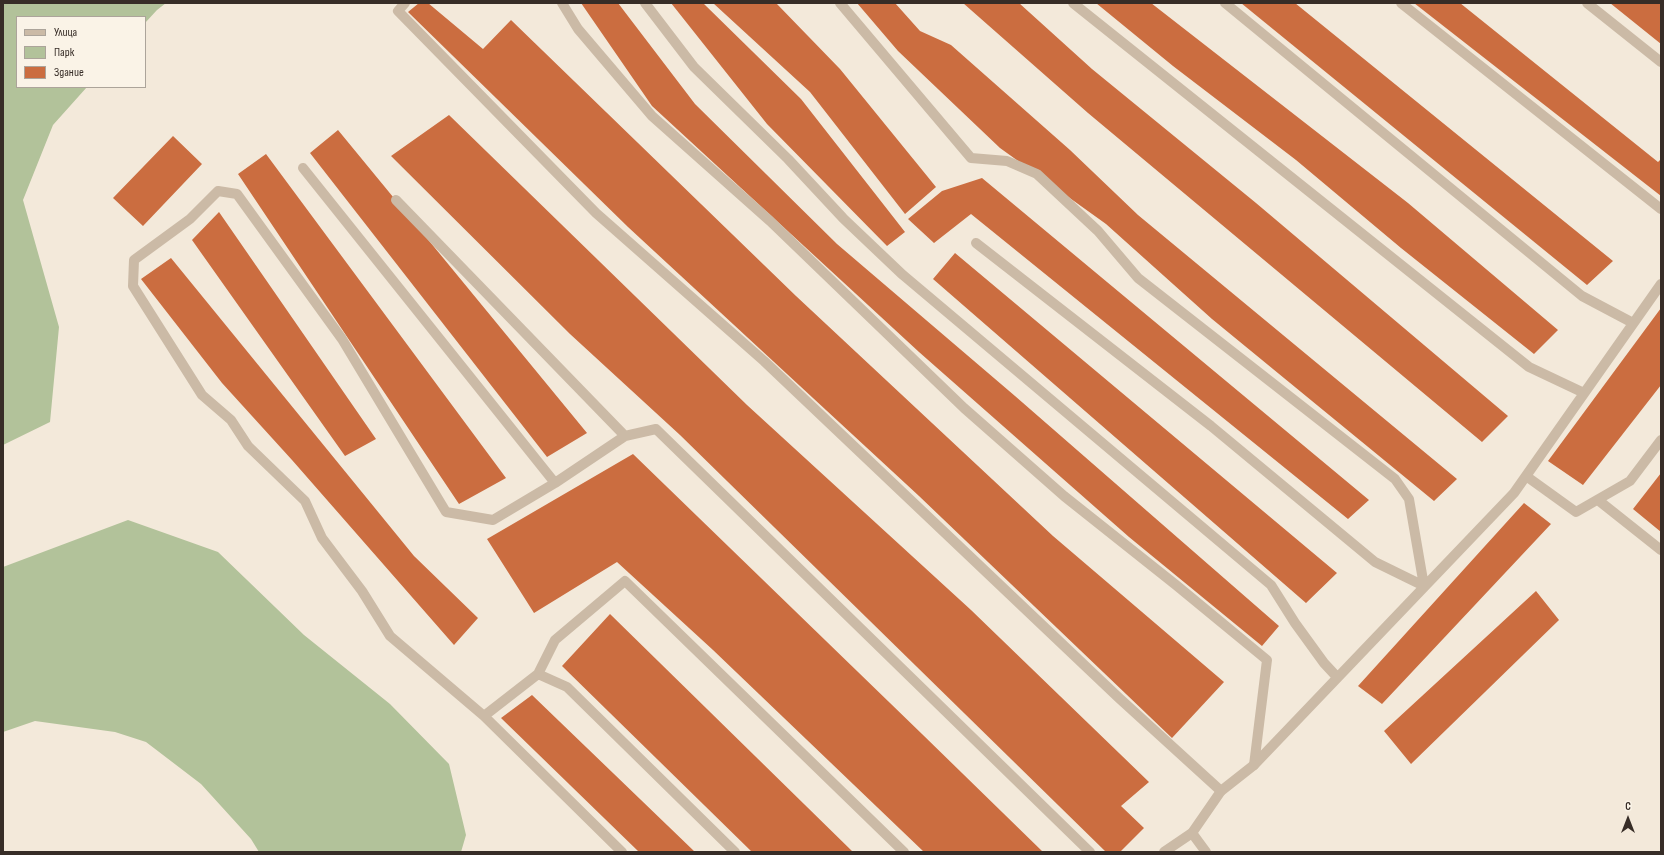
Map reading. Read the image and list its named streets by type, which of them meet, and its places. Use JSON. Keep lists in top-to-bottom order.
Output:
{
  "legend": ["Улица", "Парк", "Здание"],
  "north": "top"
}
